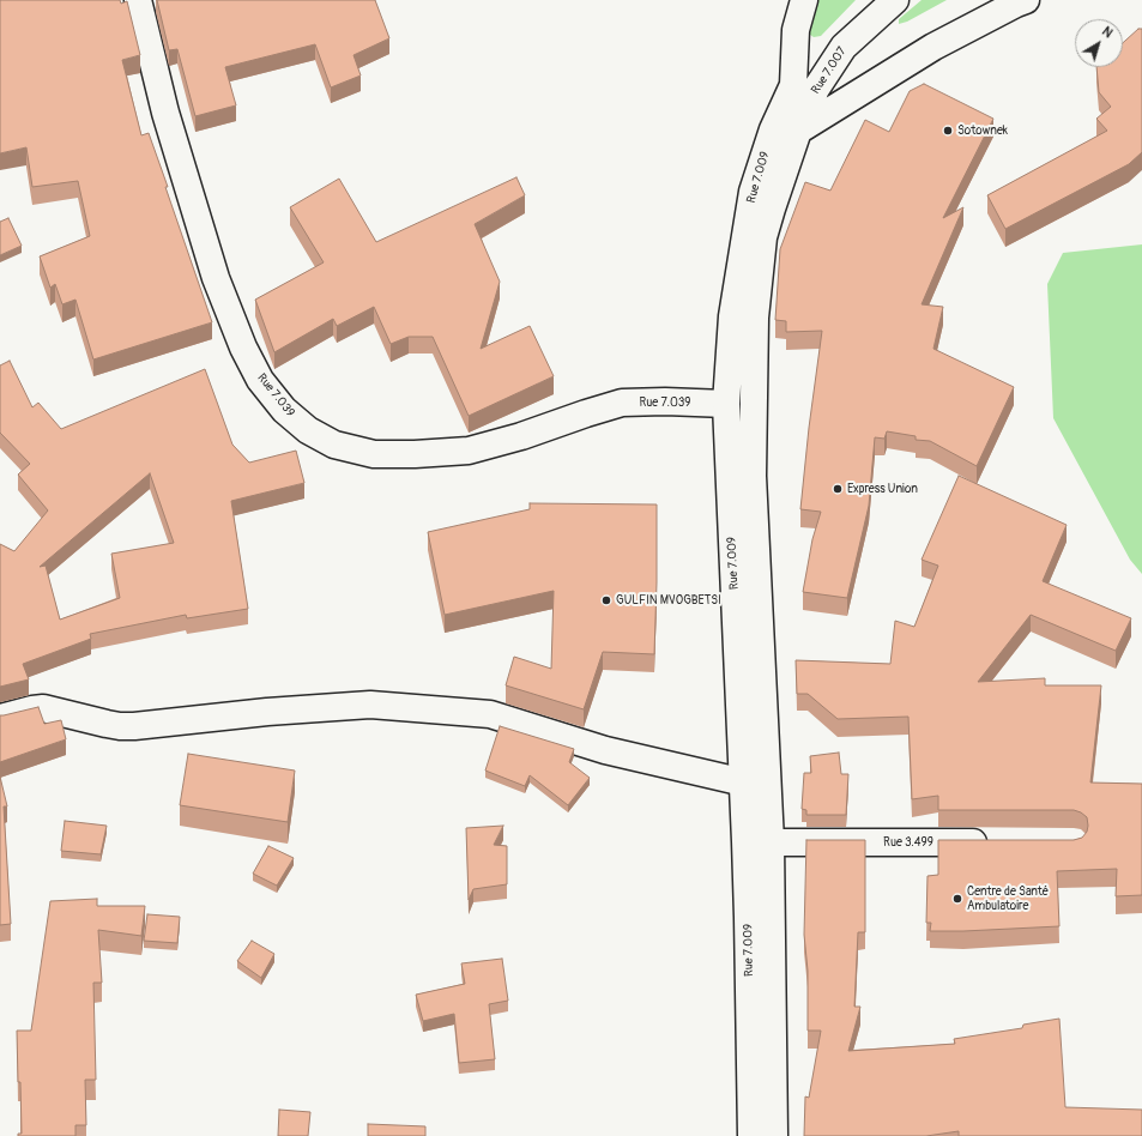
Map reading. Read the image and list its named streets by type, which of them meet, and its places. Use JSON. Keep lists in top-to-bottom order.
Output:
{
  "streets": {
    "main road": [
      "Rue 7.007",
      "Rue 7.009",
      "Rue 7.039",
      "Rue 3.499"
    ]
  },
  "crossings": [
    ["Rue 7.007", "Rue 7.009"],
    ["Rue 7.009", "Rue 7.039"],
    ["Rue 7.009", "Rue 3.499"]
  ],
  "places": [
    "Sotownek",
    "Express Union",
    "GULFIN MVOGBETSI",
    "Centre de Santé Ambulatoire"
  ],
  "north": "top right"
}
